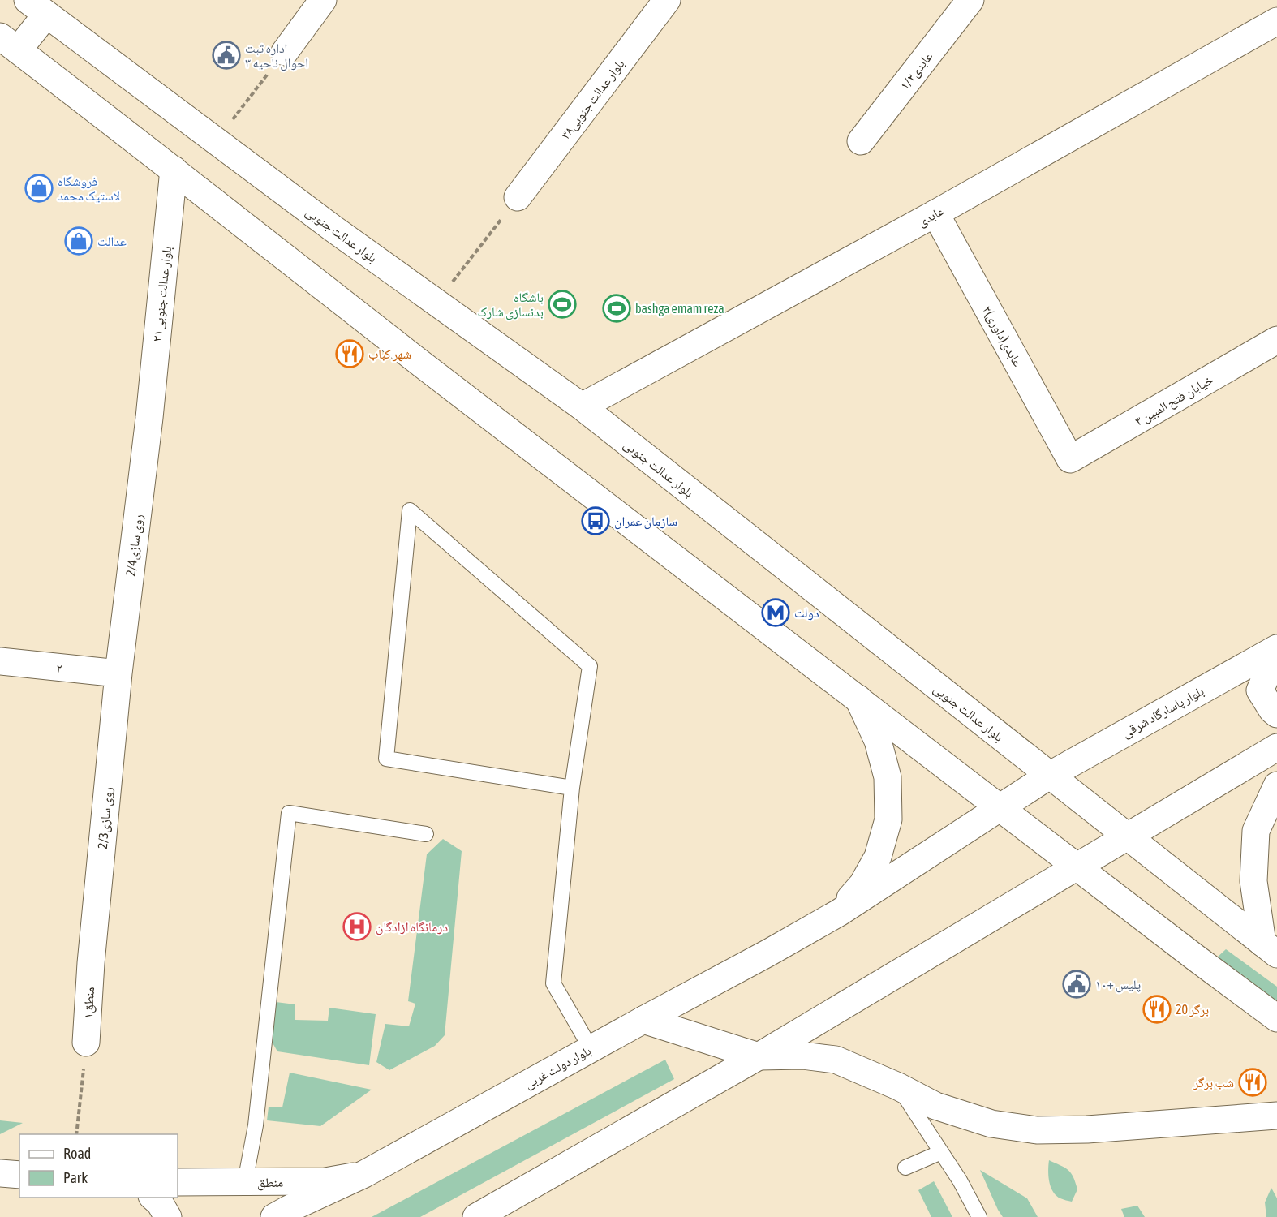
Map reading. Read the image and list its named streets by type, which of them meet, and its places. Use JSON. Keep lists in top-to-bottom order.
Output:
{
  "streets": {
    "main road": [
      "عابدی۱/۲",
      "بلوار عدالت جنوبی۳۸",
      "عابدی",
      "بلوار عدالت جنوبی",
      "بلوار عدالت جنوبی۳۱",
      "۲عابدی(داوری)",
      "خیابان فتح المبین ۳",
      "روی سازی2/4",
      "۲",
      "بلوار پاسارگاد شرقی",
      "روی سازی2/3",
      "منطق۱",
      "بلوار دولت غربی",
      "منطق"
    ]
  },
  "crossings": [
    ["عابدی", "بلوار عدالت جنوبی"],
    ["عابدی", "۲عابدی(داوری)"],
    ["بلوار عدالت جنوبی", "بلوار پاسارگاد شرقی"],
    ["بلوار عدالت جنوبی۳۱", "روی سازی2/4"],
    ["۲عابدی(داوری)", "خیابان فتح المبین ۳"],
    ["روی سازی2/4", "۲"],
    ["روی سازی2/4", "روی سازی2/3"],
    ["۲", "روی سازی2/3"],
    ["بلوار پاسارگاد شرقی", "بلوار دولت غربی"],
    ["روی سازی2/3", "منطق۱"],
    ["بلوار دولت غربی", "منطق"]
  ],
  "places": {
    "public building": ["اداره ثبت احوال ناحیه ۳", "پلیس +۱۰"],
    "shop": ["فروشگاه لاستیک محمد", "عدالت"],
    "sports": ["باشگاه بدنسازی شارک", "bashga emam reza"],
    "restaurant": ["شهر کباب", "برگر 20", "شب برگر"],
    "bus stop": ["سازمان عمران"],
    "metro station": ["دولت"],
    "hospital": ["درمانگاه ازادگان"]
  },
  "legend": ["Road", "Park"]
}
